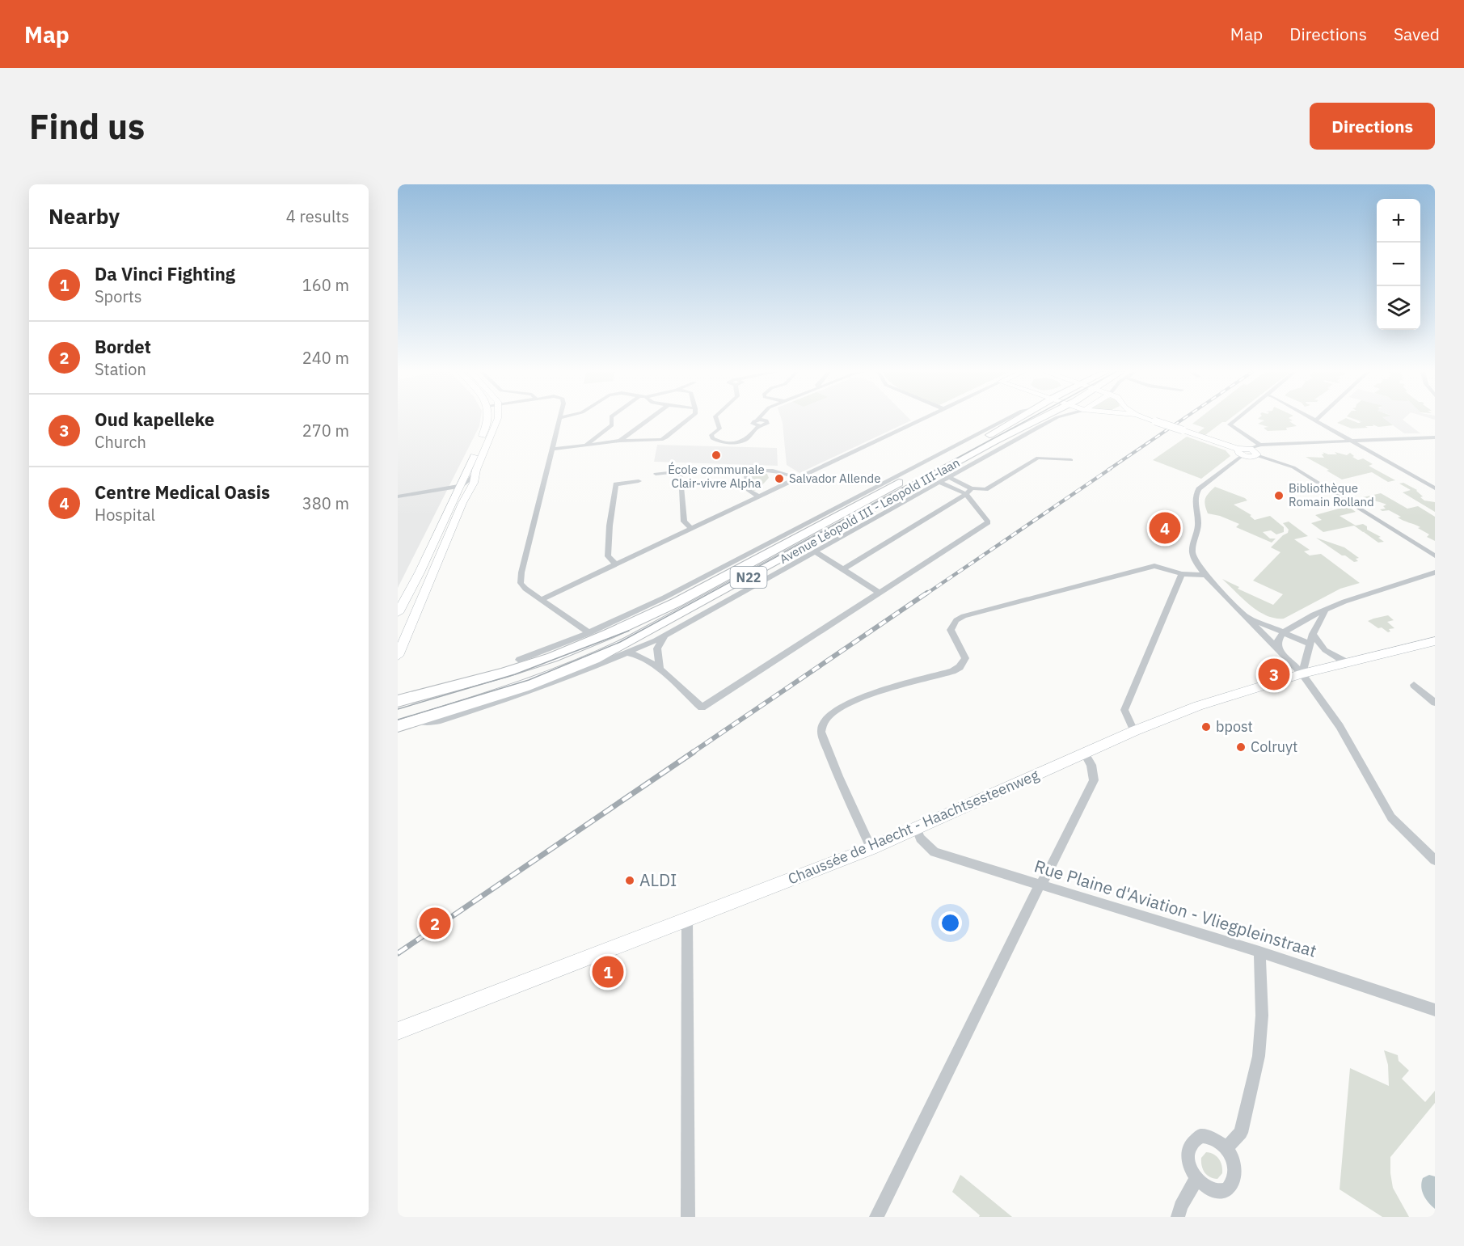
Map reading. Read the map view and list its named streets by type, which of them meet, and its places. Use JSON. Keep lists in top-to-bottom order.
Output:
{
  "streets": {
    "main road": ["Avenue Léopold III - Leopold III-laan", "N22"],
    "street": ["Chaussée de Haecht - Haachtsesteenweg", "Rue Plaine d'Aviation - Vliegpleinstraat"]
  },
  "crossings": [
    ["Chaussée de Haecht - Haachtsesteenweg", "Rue Plaine d'Aviation - Vliegpleinstraat"]
  ],
  "places": [
    "École communale Clair-vivre Alpha",
    "Salvador Allende",
    "Bibliothèque Romain Rolland",
    "bpost",
    "Colruyt",
    "ALDI"
  ],
  "page": {
    "header": "Map",
    "nav": ["Map", "Directions", "Saved"],
    "buttons": "Directions",
    "title": "Find us",
    "heading": ["Nearby", "4 results"],
    "map_buttons": ["+", "−"],
    "list": [
      {
        "mark": "1",
        "name": "Da Vinci Fighting",
        "note": "Sports",
        "value": "160 m"
      },
      {
        "mark": "2",
        "name": "Bordet",
        "note": "Station",
        "value": "240 m"
      },
      {
        "mark": "3",
        "name": "Oud kapelleke",
        "note": "Church",
        "value": "270 m"
      },
      {
        "mark": "4",
        "name": "Centre Medical Oasis",
        "note": "Hospital",
        "value": "380 m"
      }
    ],
    "pins": [
      "4",
      "3",
      "2",
      "1"
    ]
  }
}
